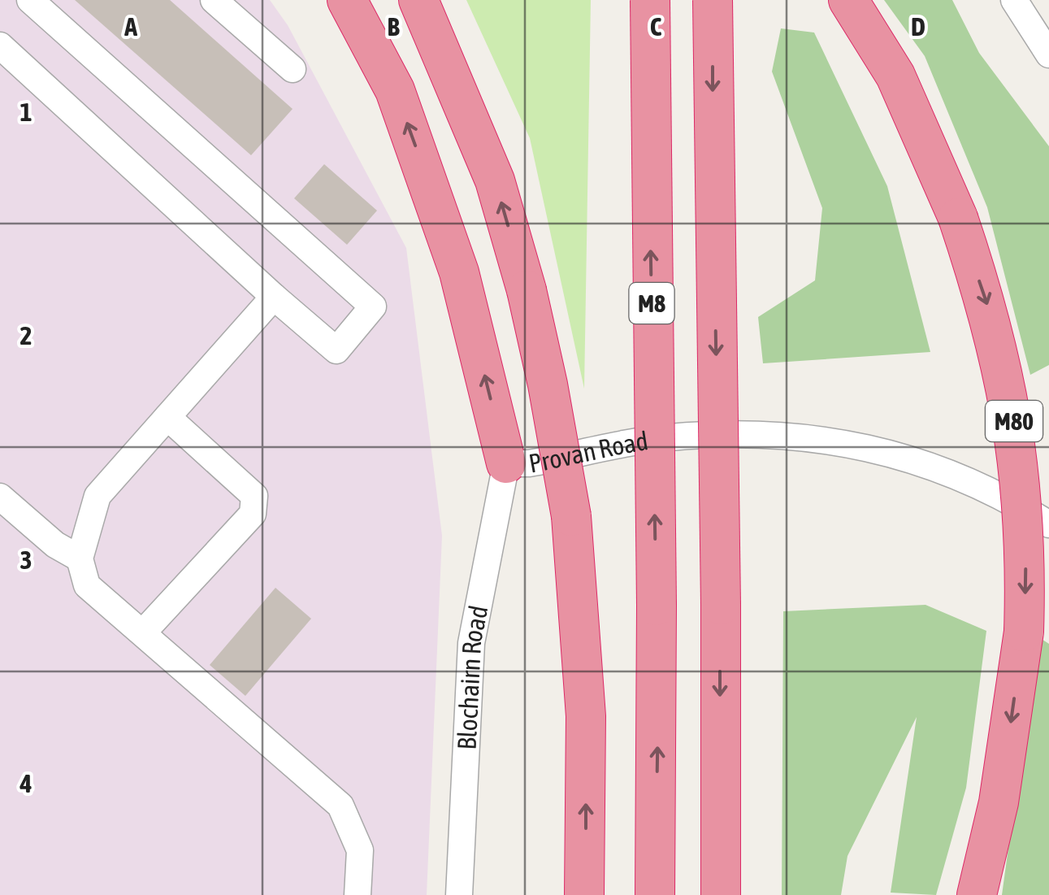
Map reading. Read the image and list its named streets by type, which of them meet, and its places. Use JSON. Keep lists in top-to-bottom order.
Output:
{
  "streets": {
    "highway": ["M8", "M80"],
    "street": ["Provan Road", "Blochairn Road"]
  },
  "crossings": [
    ["Provan Road", "Blochairn Road"]
  ],
  "grid": {
    "columns": [
      "A",
      "B",
      "C",
      "D"
    ],
    "rows": [
      "1",
      "2",
      "3",
      "4"
    ]
  }
}
